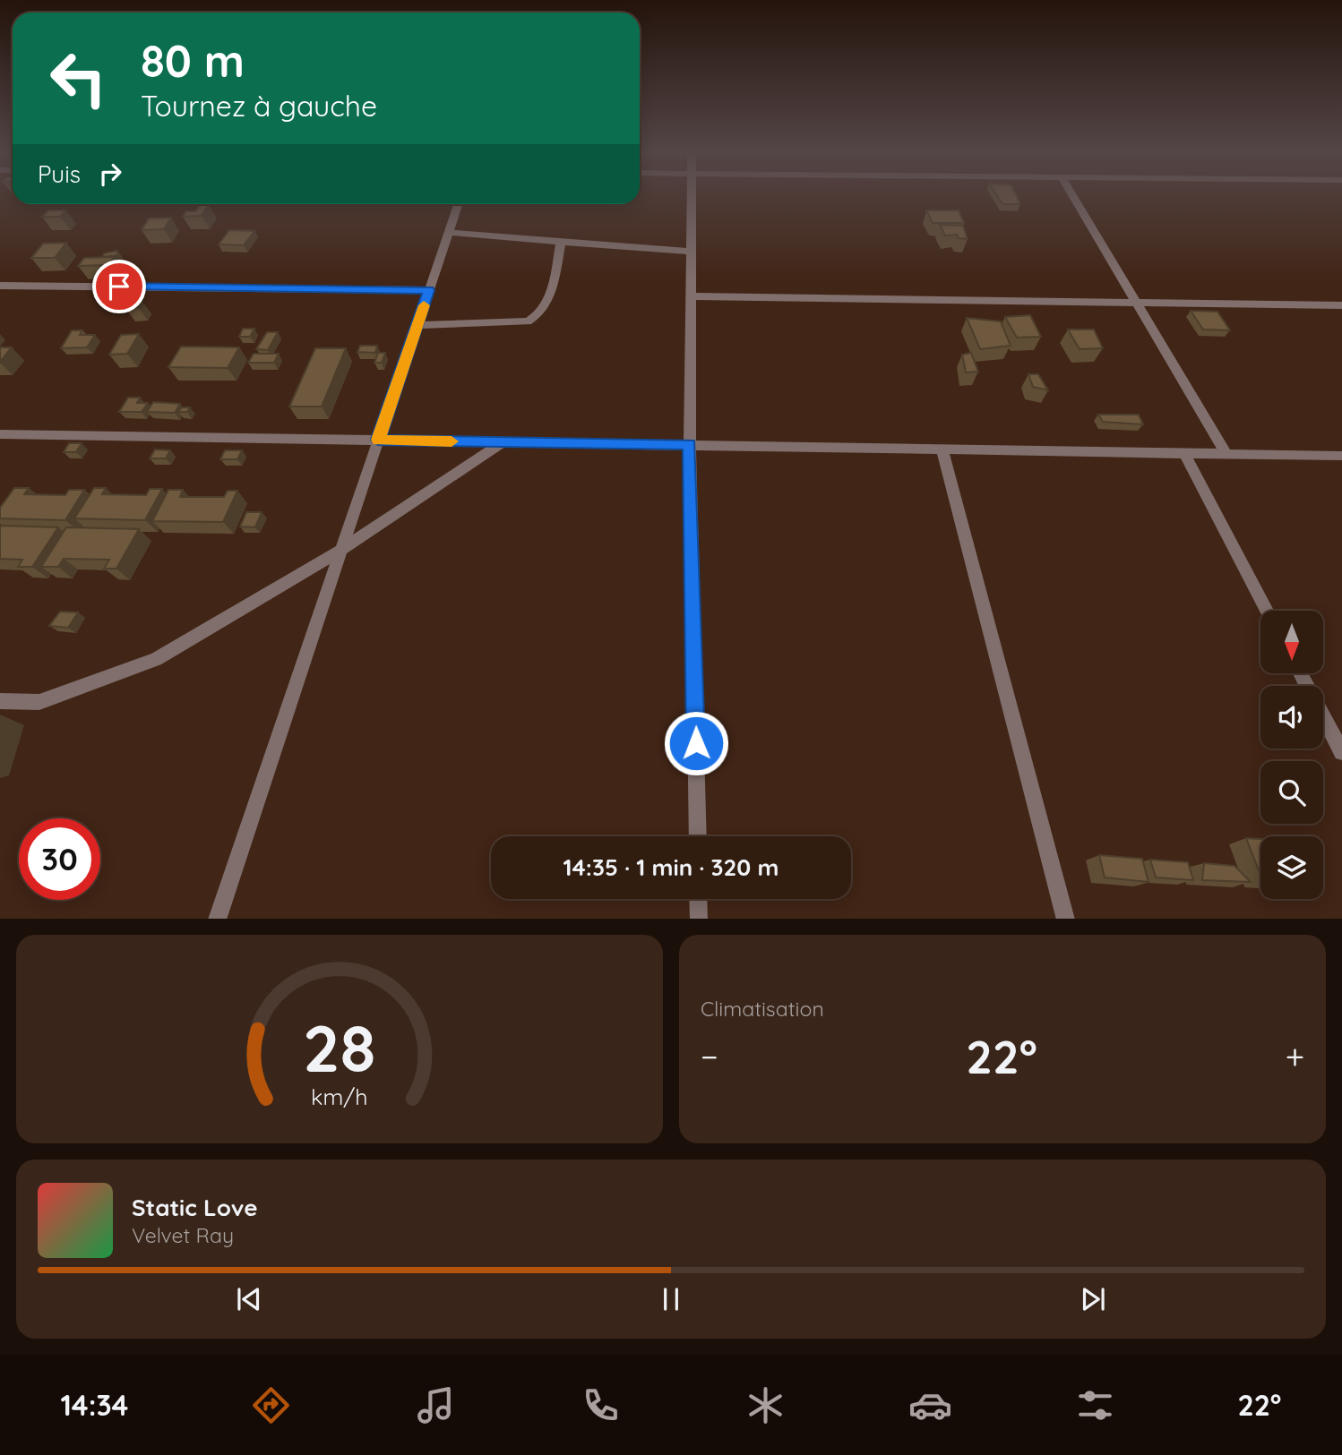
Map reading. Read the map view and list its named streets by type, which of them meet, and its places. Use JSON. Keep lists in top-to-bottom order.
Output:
{
  "north": "bottom",
  "page": {
    "turn": ["80 m", "Tournez à gauche"],
    "then": "Puis",
    "limit": "30",
    "trip": "14:35 · 1 min · 320 m",
    "tile": "Climatisation",
    "heat": ["−", "22°", "+"],
    "song": ["Static Love", "Velvet Ray"],
    "tabs": ["14:34", "22°"],
    "gauge": ["28", "km/h"]
  }
}
